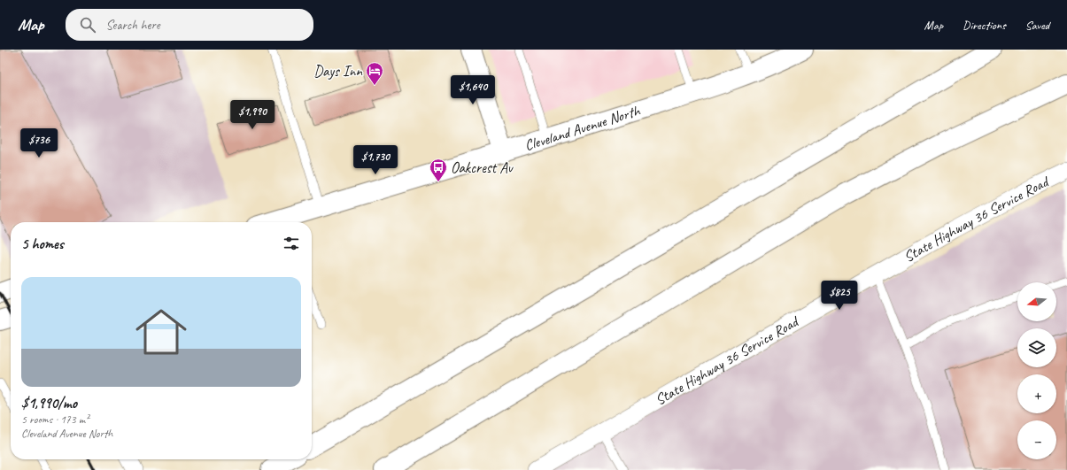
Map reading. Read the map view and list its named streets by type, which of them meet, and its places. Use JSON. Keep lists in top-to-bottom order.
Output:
{
  "streets": {
    "main road": ["Cleveland Avenue North"],
    "street": ["State Highway 36 Service Road"]
  },
  "places": {
    "hotel": ["Days Inn"],
    "bus stop": ["Oakcrest Av"]
  },
  "north": "left",
  "page": {
    "header": "Map",
    "search": "Search here",
    "nav": ["Map", "Directions", "Saved"],
    "price": [
      "$1,640",
      "$1,990",
      "$736",
      "$1,730",
      "$825"
    ],
    "heading": "5 homes",
    "list": [
      {
        "name": "$1,990/mo",
        "note": "5 rooms · 173 m² · Cleveland Avenue North"
      }
    ],
    "map_buttons": ["+", "−"]
  }
}
